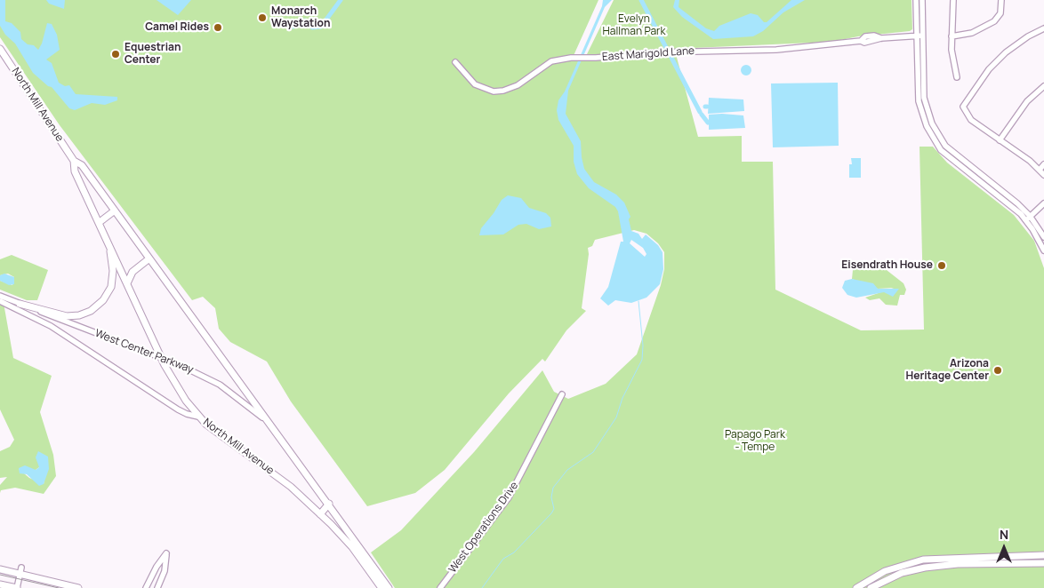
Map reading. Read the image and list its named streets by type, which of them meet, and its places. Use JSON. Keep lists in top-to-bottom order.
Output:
{
  "streets": {
    "main road": ["North Mill Avenue"],
    "street": ["East Marigold Lane", "West Center Parkway", "West Operations Drive"]
  },
  "crossings": [
    ["North Mill Avenue", "West Center Parkway"]
  ],
  "parks": ["Evelyn Hallman Park", "Papago Park - Tempe"],
  "places": [
    "Monarch Waystation",
    "Camel Rides",
    "Equestrian Center",
    "Eisendrath House",
    "Arizona Heritage Center"
  ],
  "north": "top"
}
